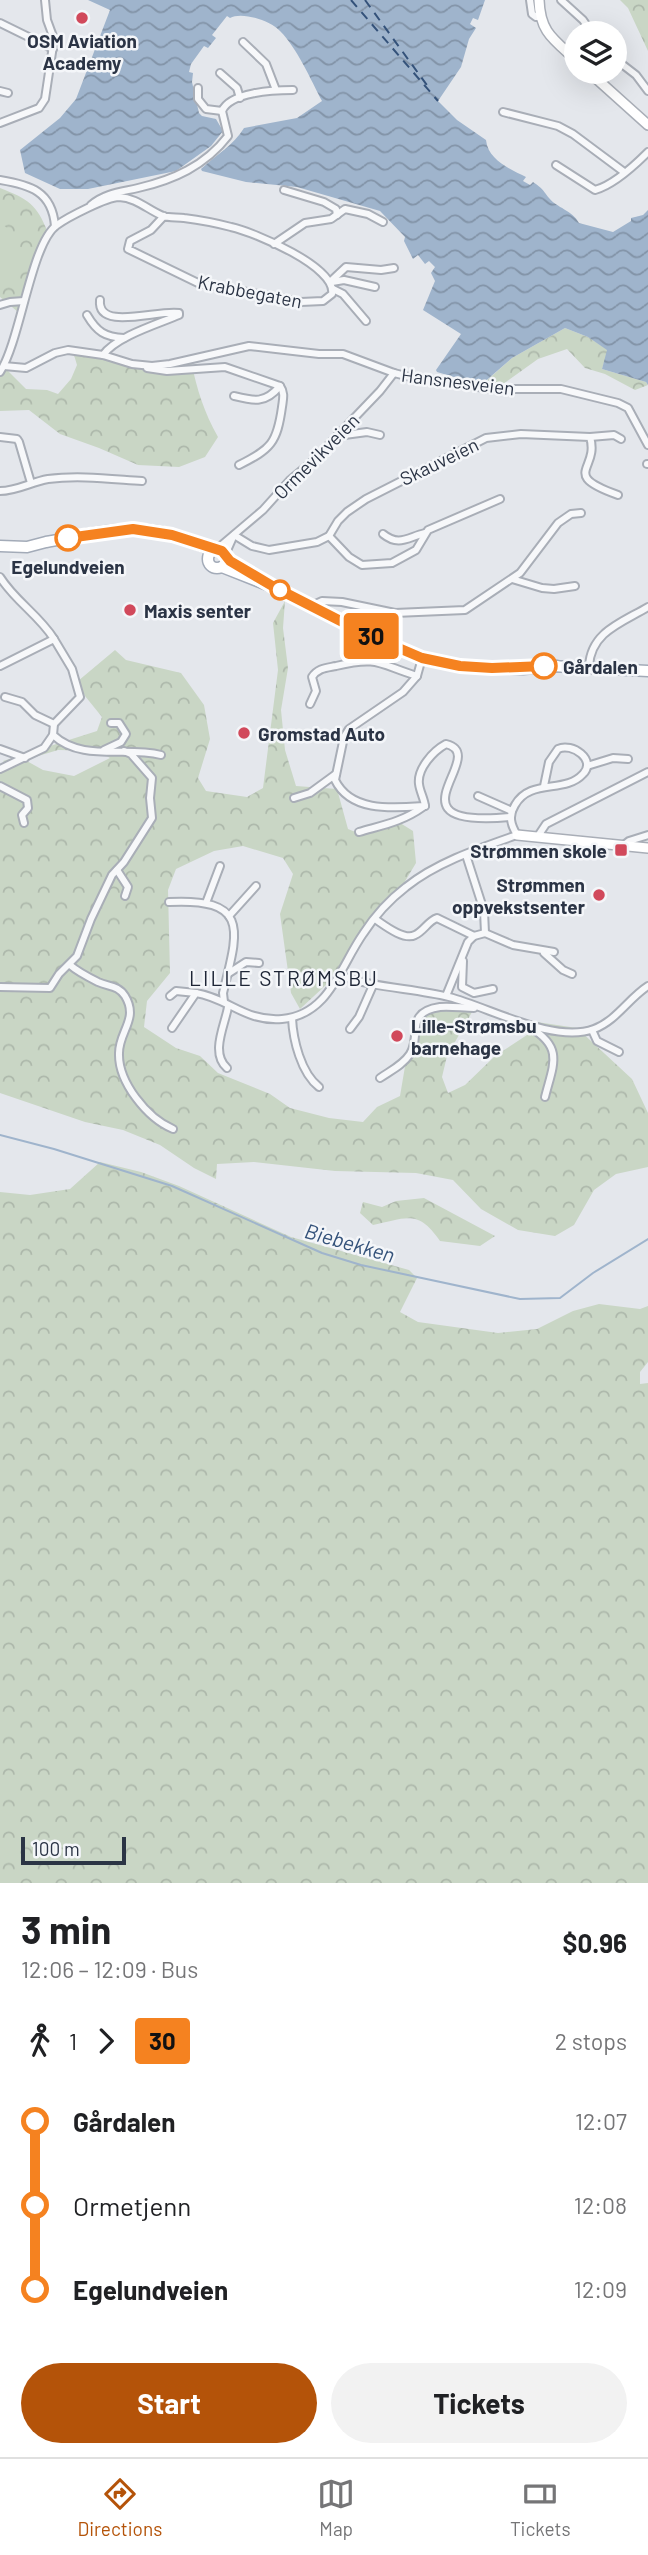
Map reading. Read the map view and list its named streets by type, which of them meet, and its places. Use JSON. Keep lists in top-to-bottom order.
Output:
{
  "streets": {
    "street": [
      "Krabbegaten",
      "Hansnesveien",
      "Ormevikveien",
      "Skauveien"
    ]
  },
  "crossings": [
    ["Hansnesveien", "Ormevikveien"]
  ],
  "districts": ["LILLE STRØMSBU"],
  "water": ["Biebekken"],
  "places": {
    "other": [
      "OSM Aviation Academy",
      "Egelundveien",
      "Maxis senter",
      "Gårdalen",
      "Gromstad Auto",
      "Strømmen oppvekstsenter",
      "Lille-Strømsbu barnehage"
    ],
    "transit": ["Strømmen skole"]
  },
  "lines": ["bus line 30"],
  "scale_bar": "100 m",
  "page": {
    "on_map": "30",
    "scale": "100 m",
    "heading": ["3 min", "12:06 – 12:09 · Bus", "$0.96"],
    "legs": ["1", "30", "2 stops"],
    "list": [
      {
        "name": "Gårdalen",
        "value": "12:07"
      },
      {
        "name": "Ormetjenn",
        "value": "12:08"
      },
      {
        "name": "Egelundveien",
        "value": "12:09"
      }
    ],
    "buttons": ["Start", "Tickets"],
    "tabs": ["Directions", "Map", "Tickets"]
  }
}
